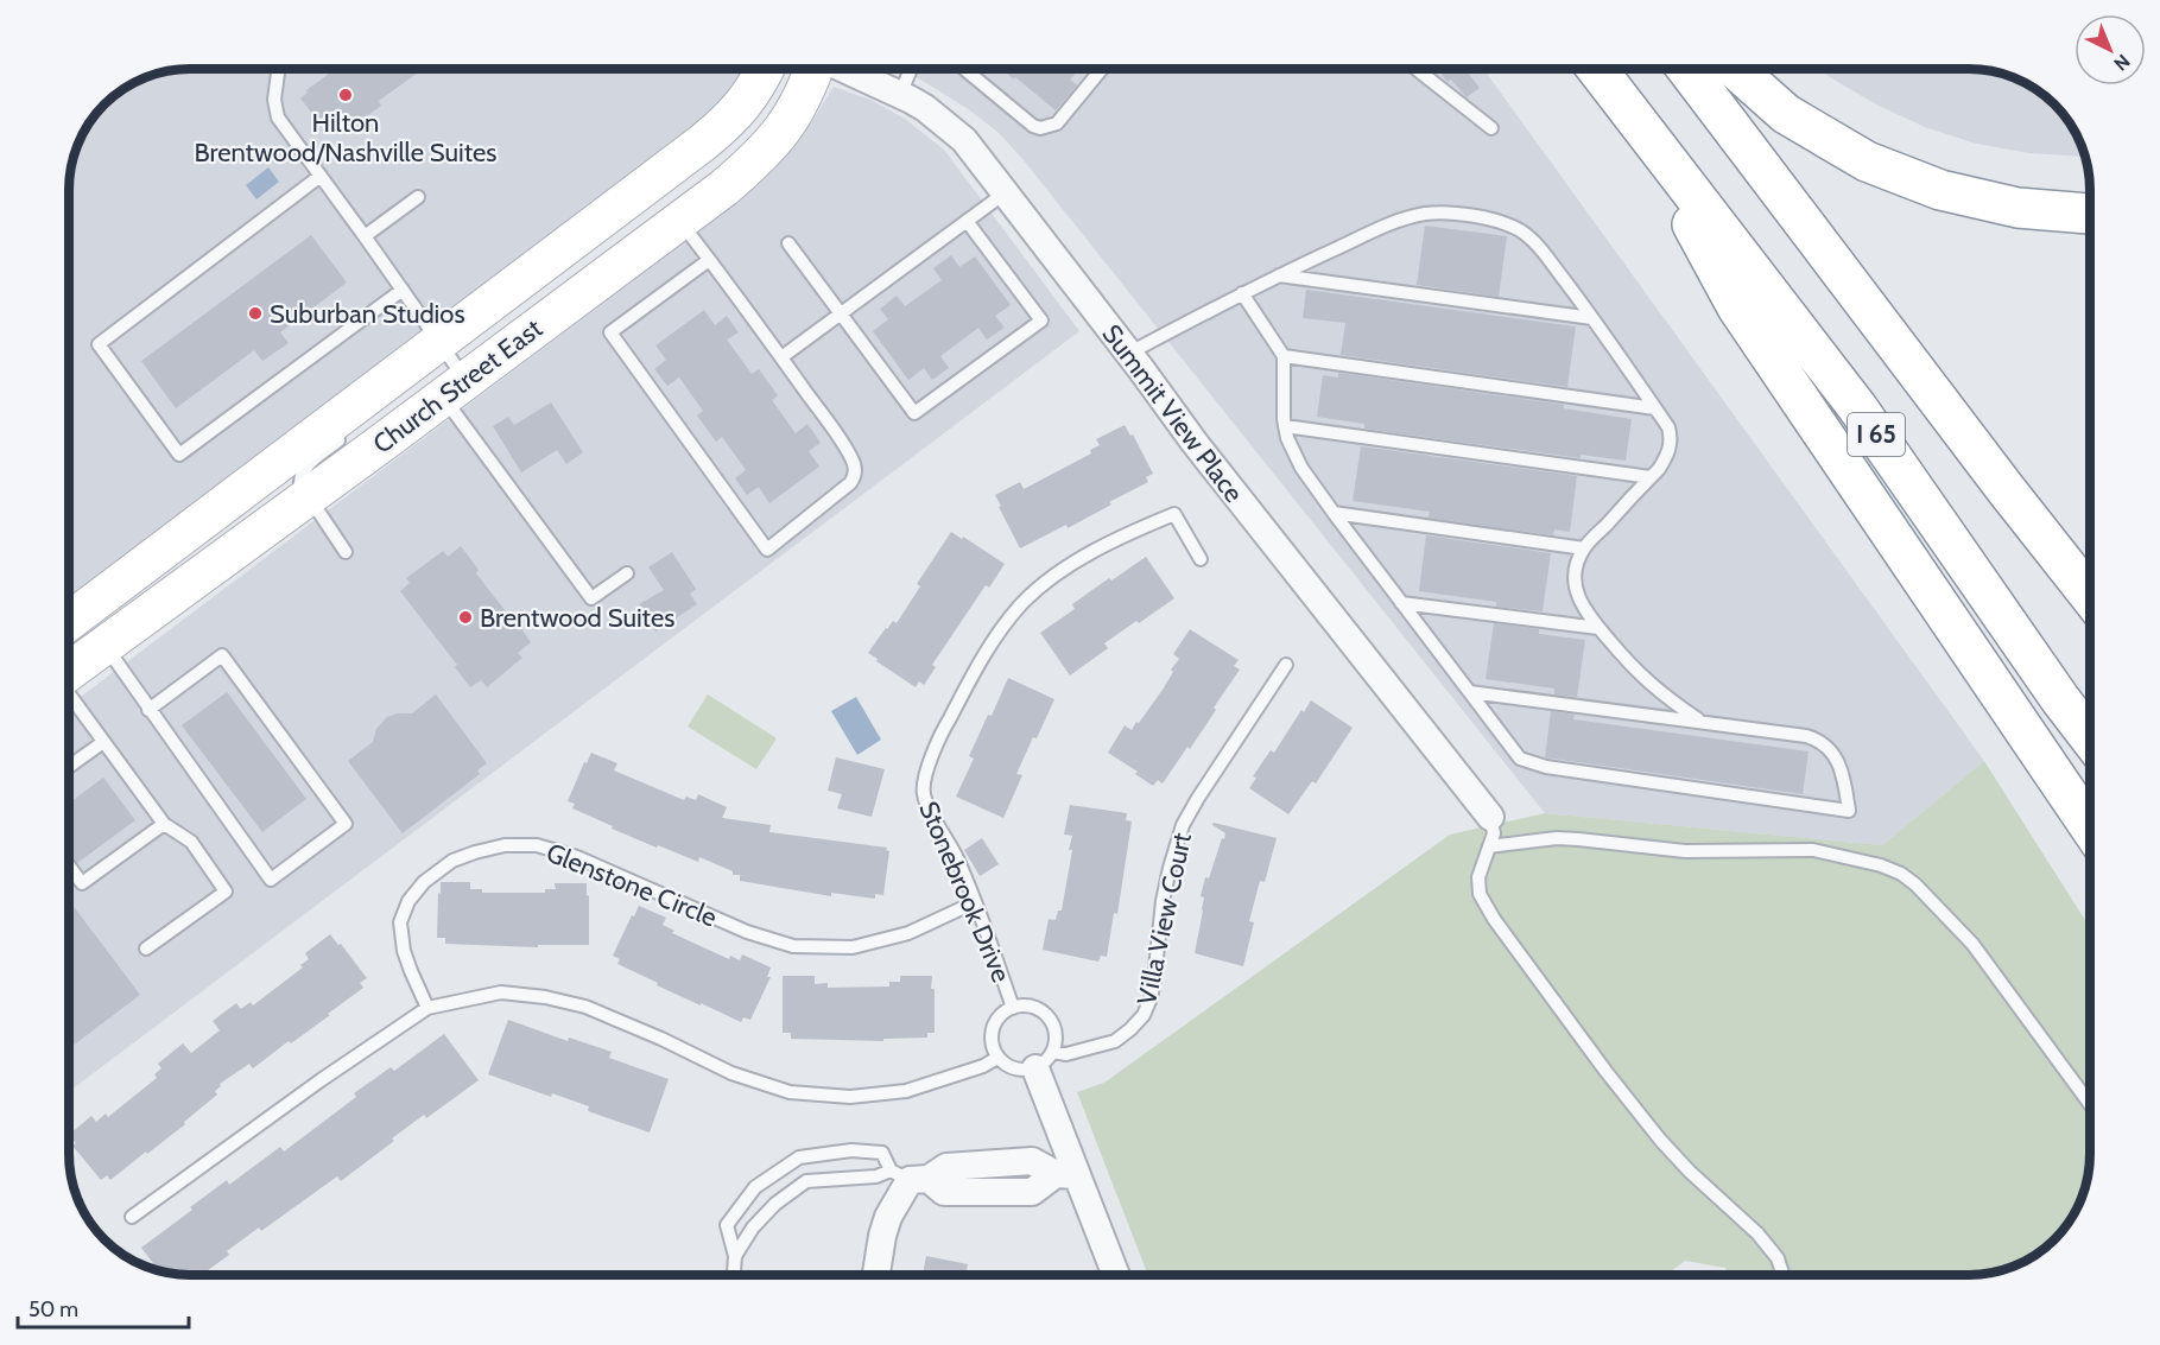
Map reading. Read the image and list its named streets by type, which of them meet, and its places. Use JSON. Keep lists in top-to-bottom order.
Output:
{
  "streets": {
    "highway": ["I 65"],
    "main road": ["Church Street East"],
    "street": ["Summit View Place", "Stonebrook Drive"],
    "lane": ["Glenstone Circle", "Villa View Court"]
  },
  "crossings": [
    ["Glenstone Circle", "Stonebrook Drive"],
    ["Stonebrook Drive", "Villa View Court"]
  ],
  "places": ["Hilton Brentwood/Nashville Suites", "Suburban Studios", "Brentwood Suites"],
  "scale_bar": "50 m",
  "north": "bottom right"
}
